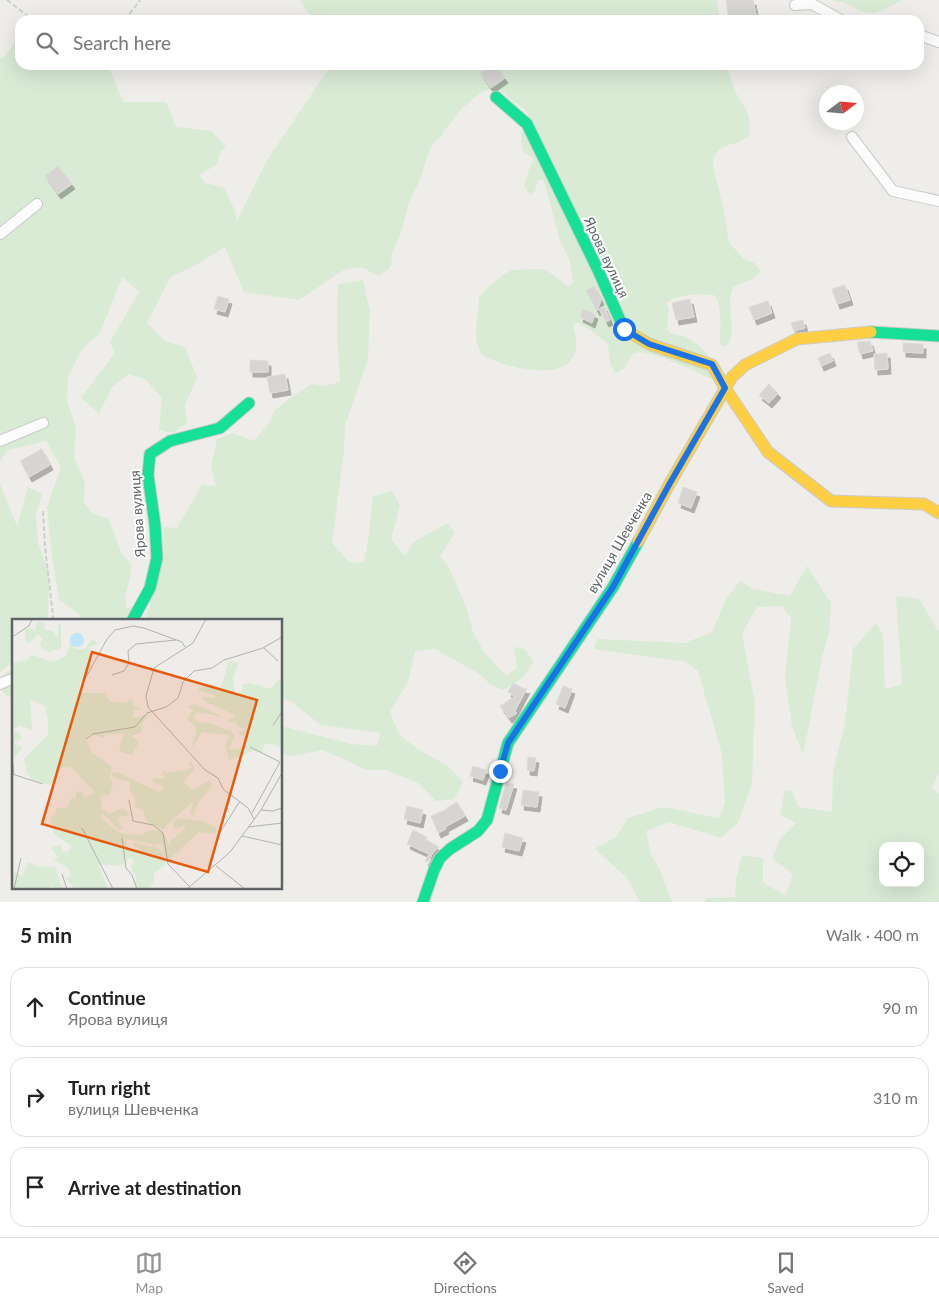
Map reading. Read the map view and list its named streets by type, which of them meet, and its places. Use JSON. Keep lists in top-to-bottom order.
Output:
{
  "streets": {
    "street": ["Ярова вулиця", "вулиця Шевченка"]
  },
  "crossings": [
    ["Ярова вулиця", "вулиця Шевченка"]
  ],
  "north": "right",
  "page": {
    "search": "Search here",
    "heading": ["5 min", "Walk · 400 m"],
    "list": [
      ["Continue", "Ярова вулиця", "90 m"],
      ["Turn right", "вулиця Шевченка", "310 m"],
      "Arrive at destination"
    ],
    "nav": ["Map", "Directions", "Saved"]
  }
}
